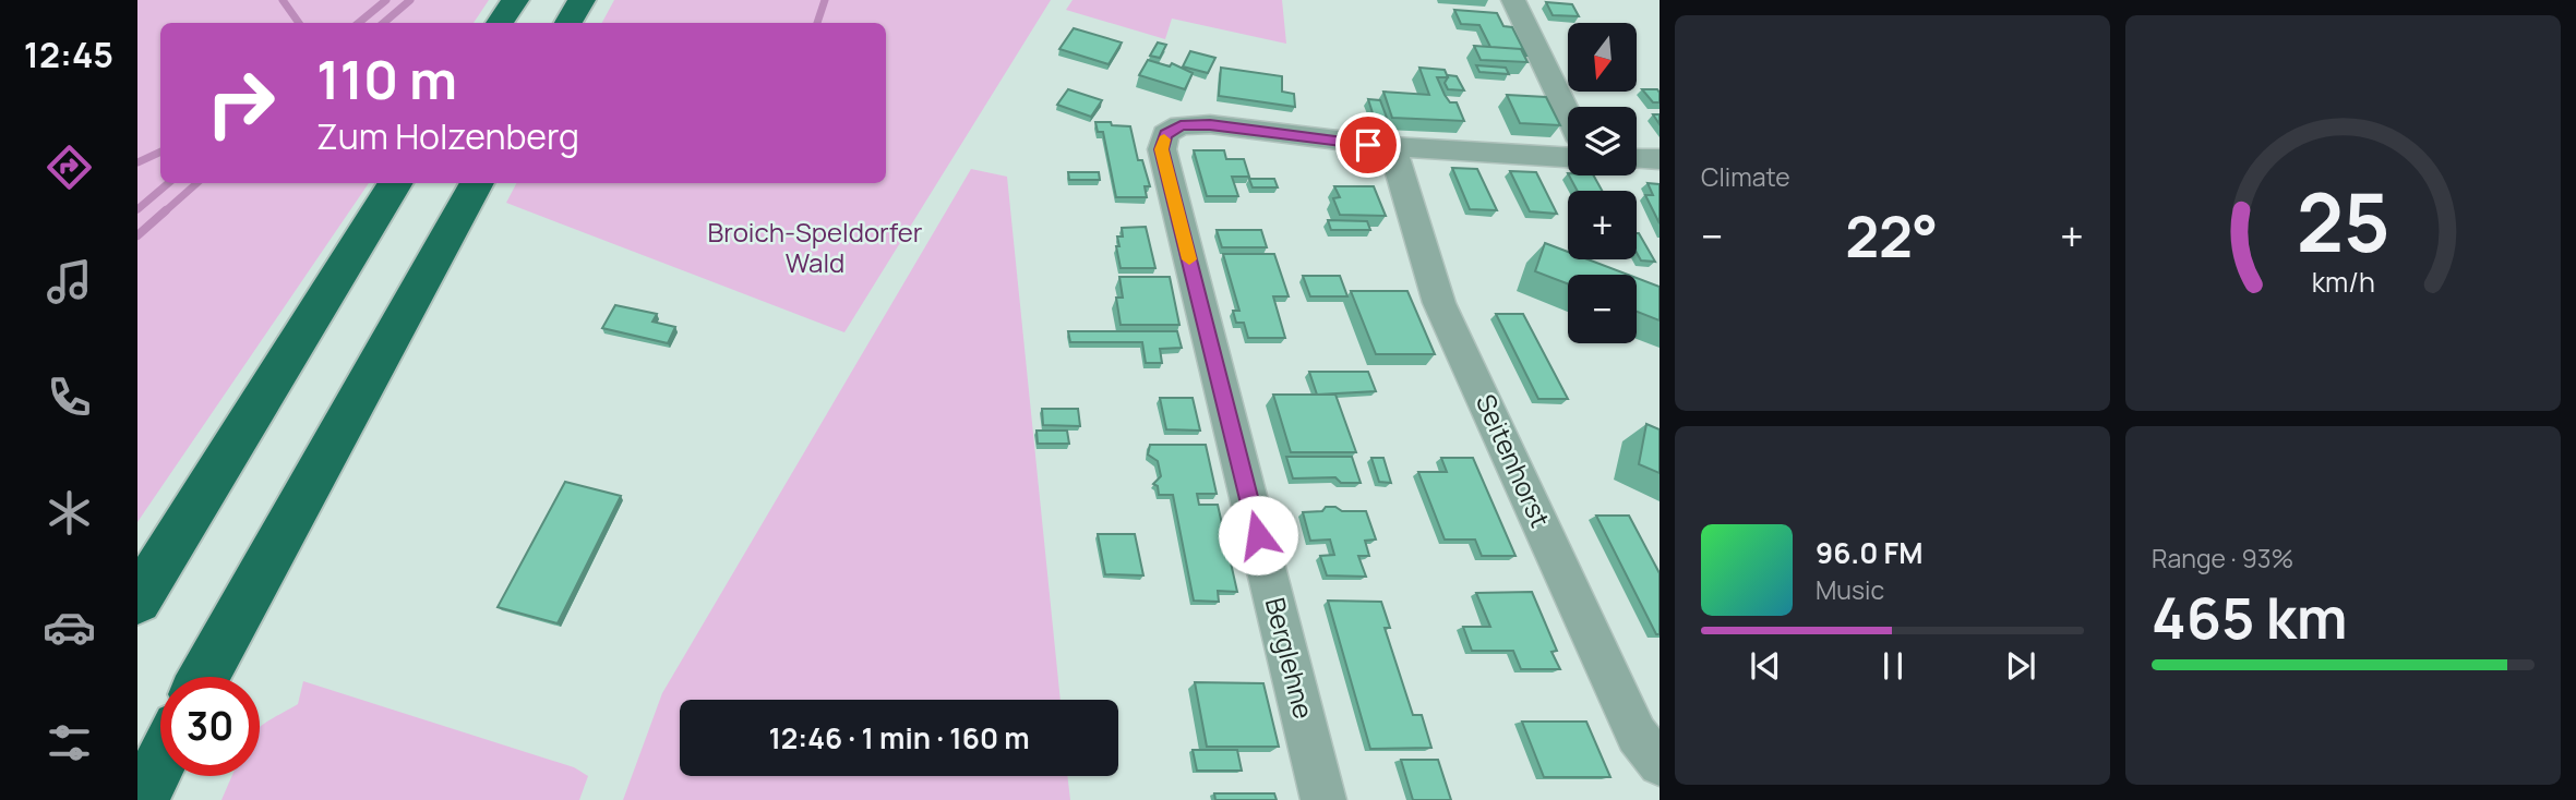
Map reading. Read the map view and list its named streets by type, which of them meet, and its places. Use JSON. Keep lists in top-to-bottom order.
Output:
{
  "streets": {
    "street": ["Seitenhorst", "Berglehne"]
  },
  "crossings": [
    ["Seitenhorst", "Berglehne"]
  ],
  "parks": ["Broich-Speldorfer Wald"],
  "north": "bottom",
  "page": {
    "tabs": "12:45",
    "tile": [
      "Climate",
      ["Range · 93%", "465 km"]
    ],
    "map_buttons": ["+", "−"],
    "turn": ["110 m", "Zum Holzenberg"],
    "heat": ["−", "22°", "+"],
    "song": ["96.0 FM", "Music"],
    "limit": "30",
    "trip": "12:46 · 1 min · 160 m",
    "gauge": ["25", "km/h"]
  }
}
